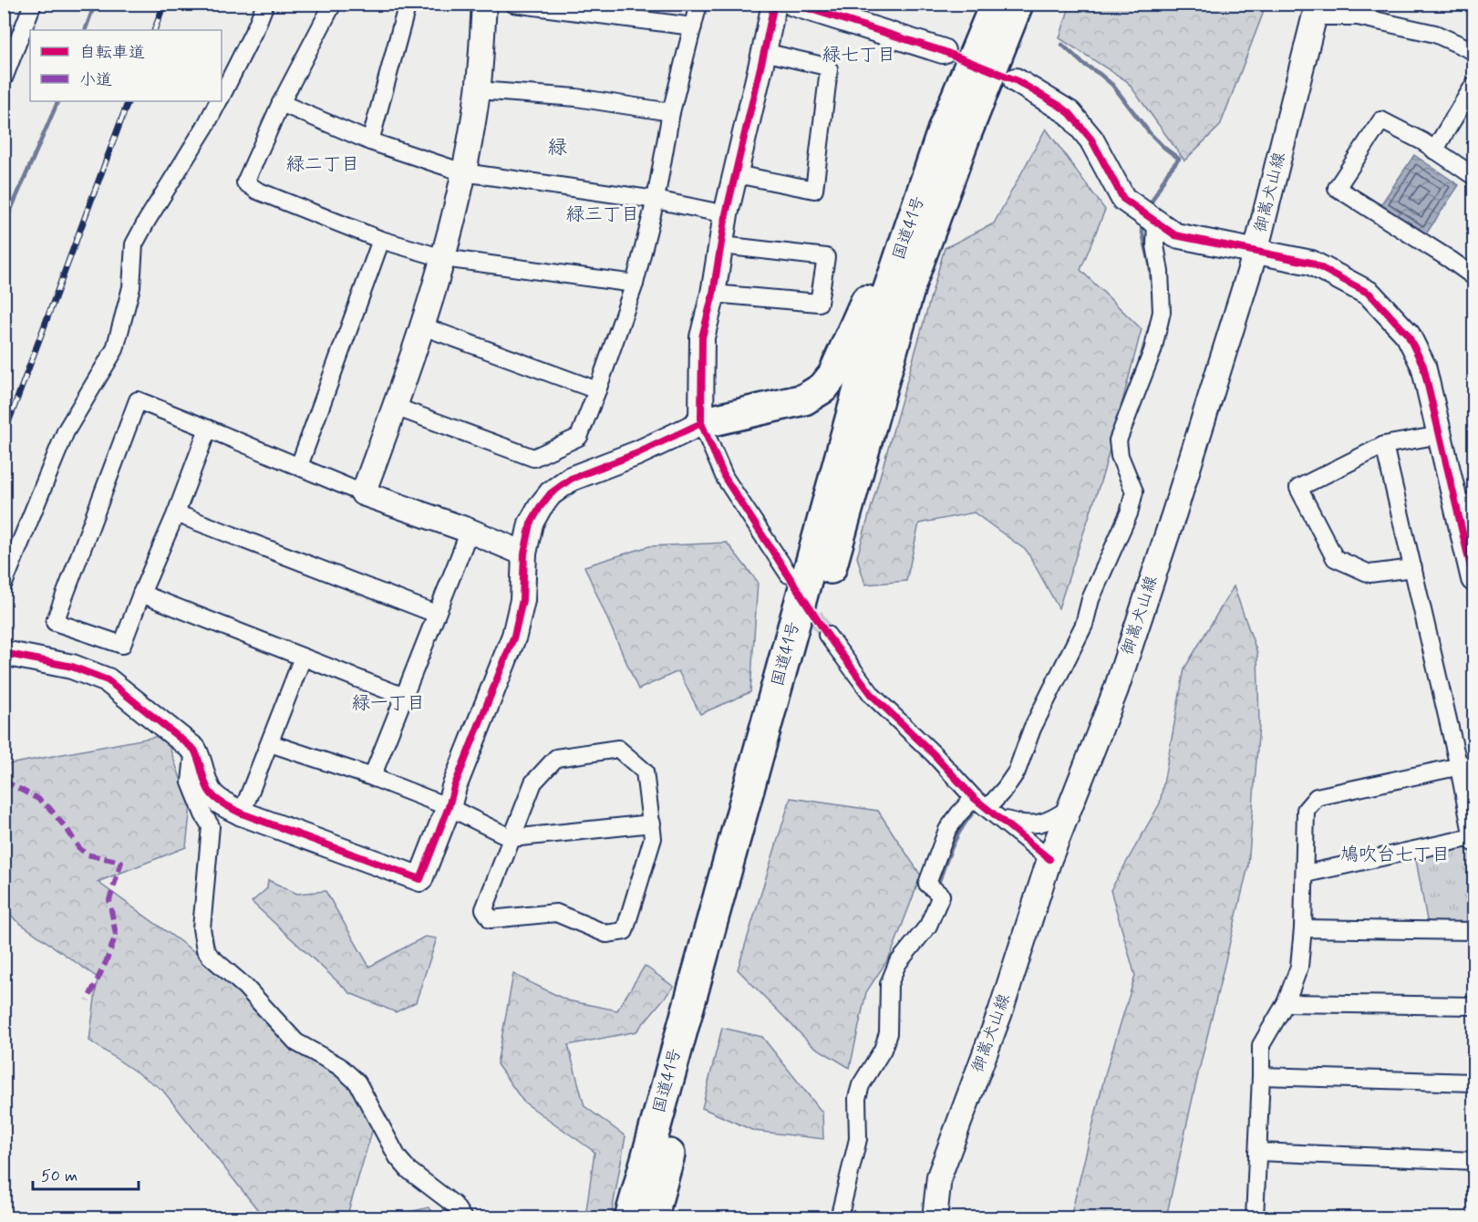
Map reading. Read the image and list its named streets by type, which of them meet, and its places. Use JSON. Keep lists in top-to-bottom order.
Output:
{
  "streets": {
    "highway": ["国道41号"],
    "street": ["御嵩犬山線"]
  },
  "districts": [
    "緑七丁目",
    "緑",
    "緑二丁目",
    "緑三丁目",
    "緑一丁目",
    "鳩吹台七丁目"
  ],
  "legend": ["自転車道", "小道"],
  "scale_bar": "50 m"
}
